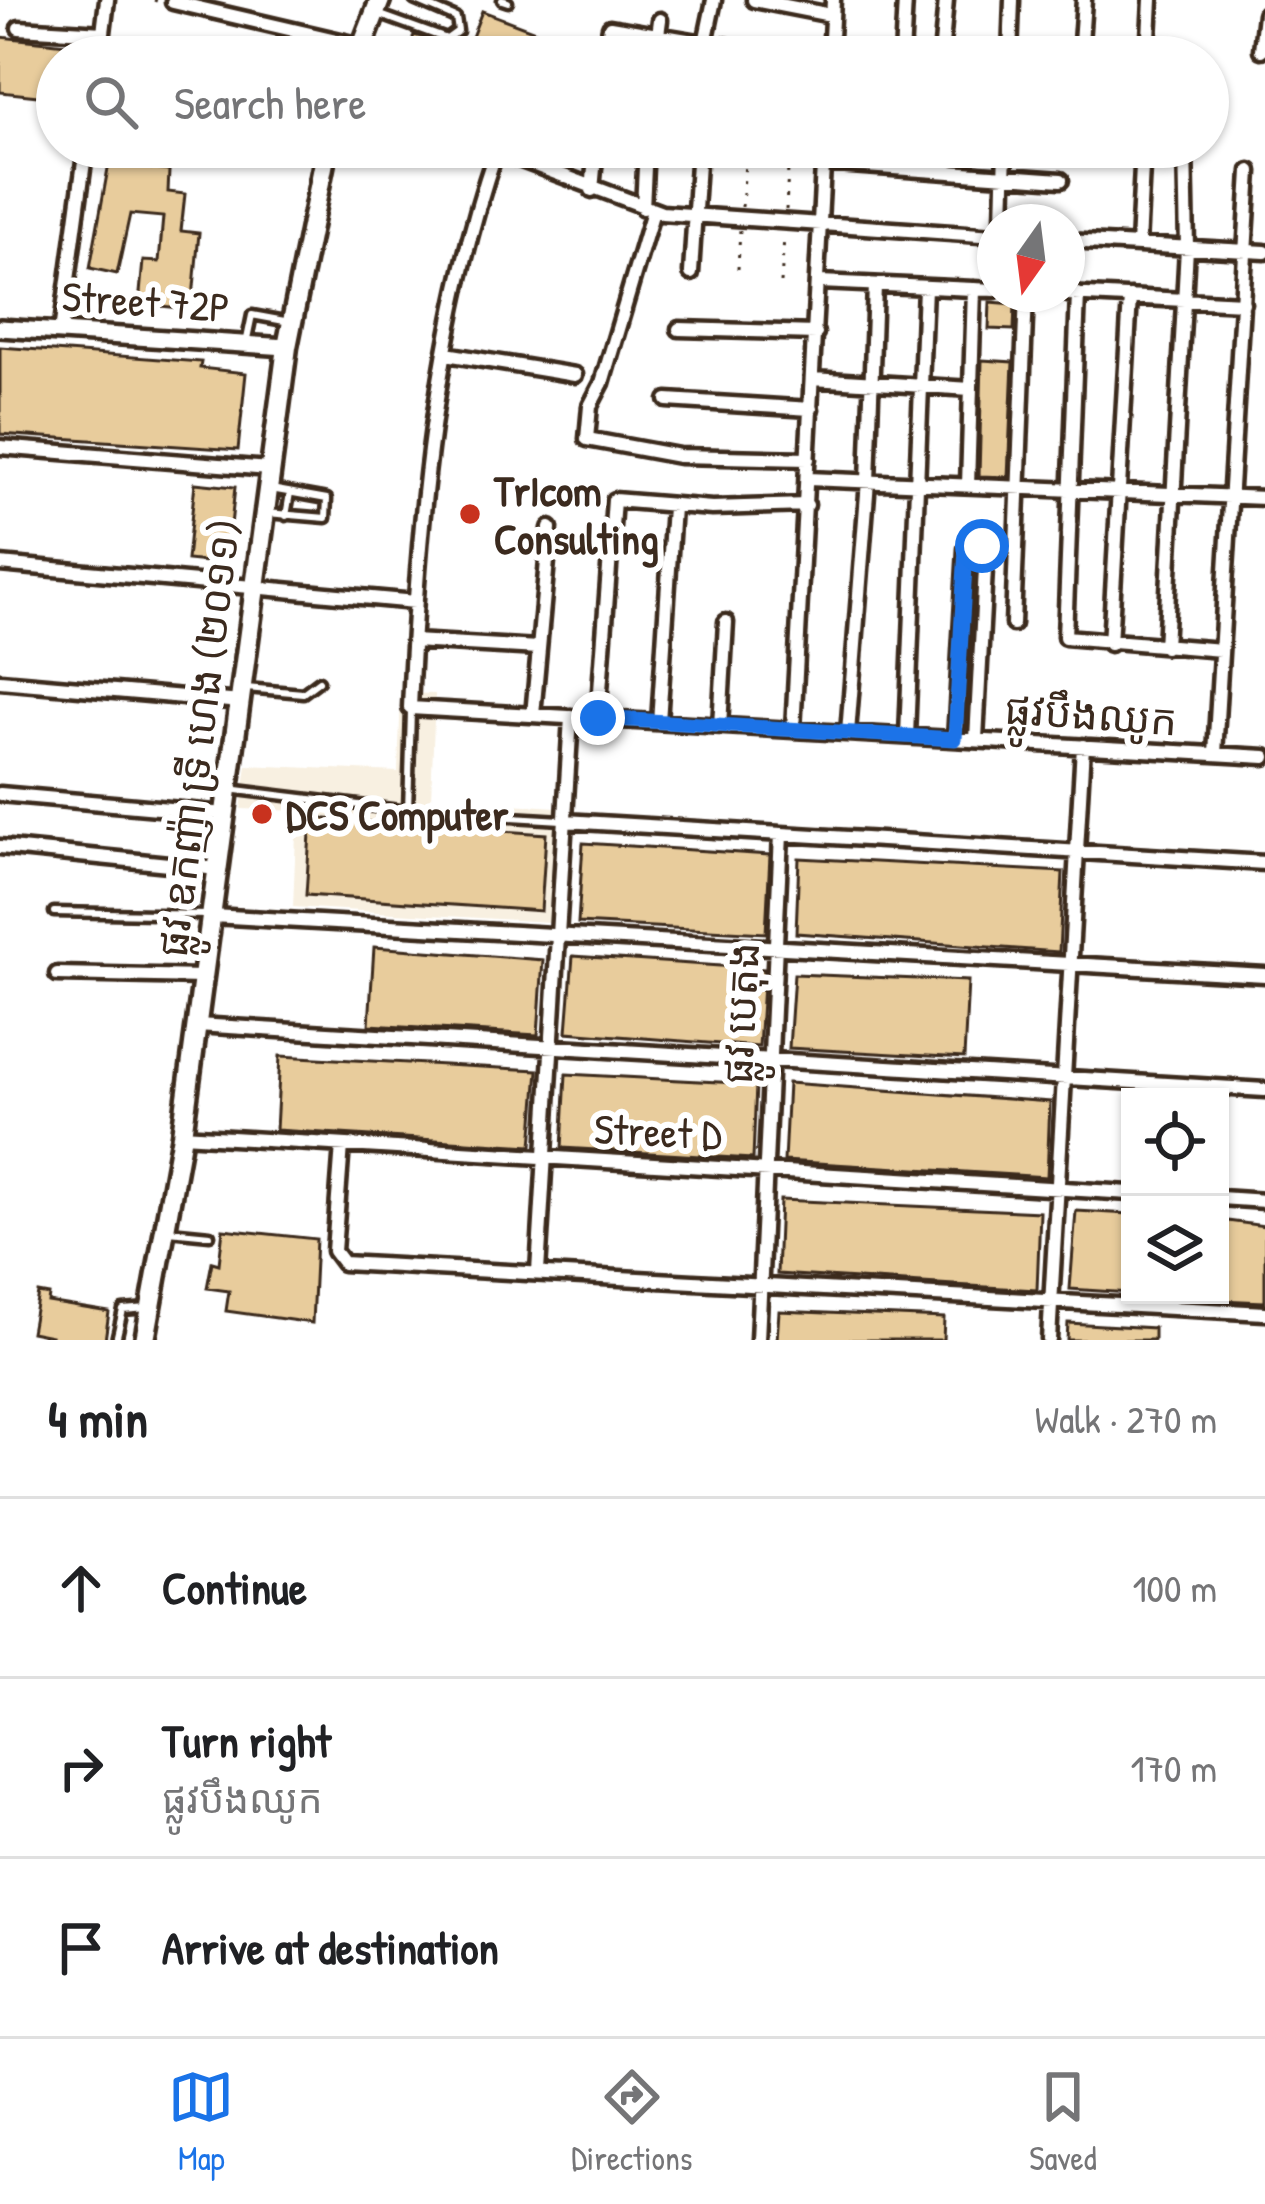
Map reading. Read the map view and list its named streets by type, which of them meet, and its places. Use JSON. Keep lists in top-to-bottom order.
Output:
{
  "streets": {
    "main road": ["ផ្លូវ ឧកញ៉ា ទ្រី ហេង (២០១១)"],
    "street": [
      "Street 72P",
      "ផ្លូវបឹងឈូក",
      "ផ្លូវ បេតុង",
      "Street D"
    ]
  },
  "crossings": [
    ["Street 72P", "ផ្លូវ ឧកញ៉ា ទ្រី ហេង (២០១១)"],
    ["ផ្លូវ ឧកញ៉ា ទ្រី ហេង (២០១១)", "Street D"],
    ["ផ្លូវ បេតុង", "Street D"]
  ],
  "places": ["TrIcom Consulting", "DCS Computer"],
  "north": "bottom",
  "page": {
    "search": "Search here",
    "heading": ["4 min", "Walk · 270 m"],
    "list": [
      ["Continue", "100 m"],
      ["Turn right", "ផ្លូវបឹងឈូក", "170 m"],
      "Arrive at destination"
    ],
    "nav": ["Map", "Directions", "Saved"]
  }
}
